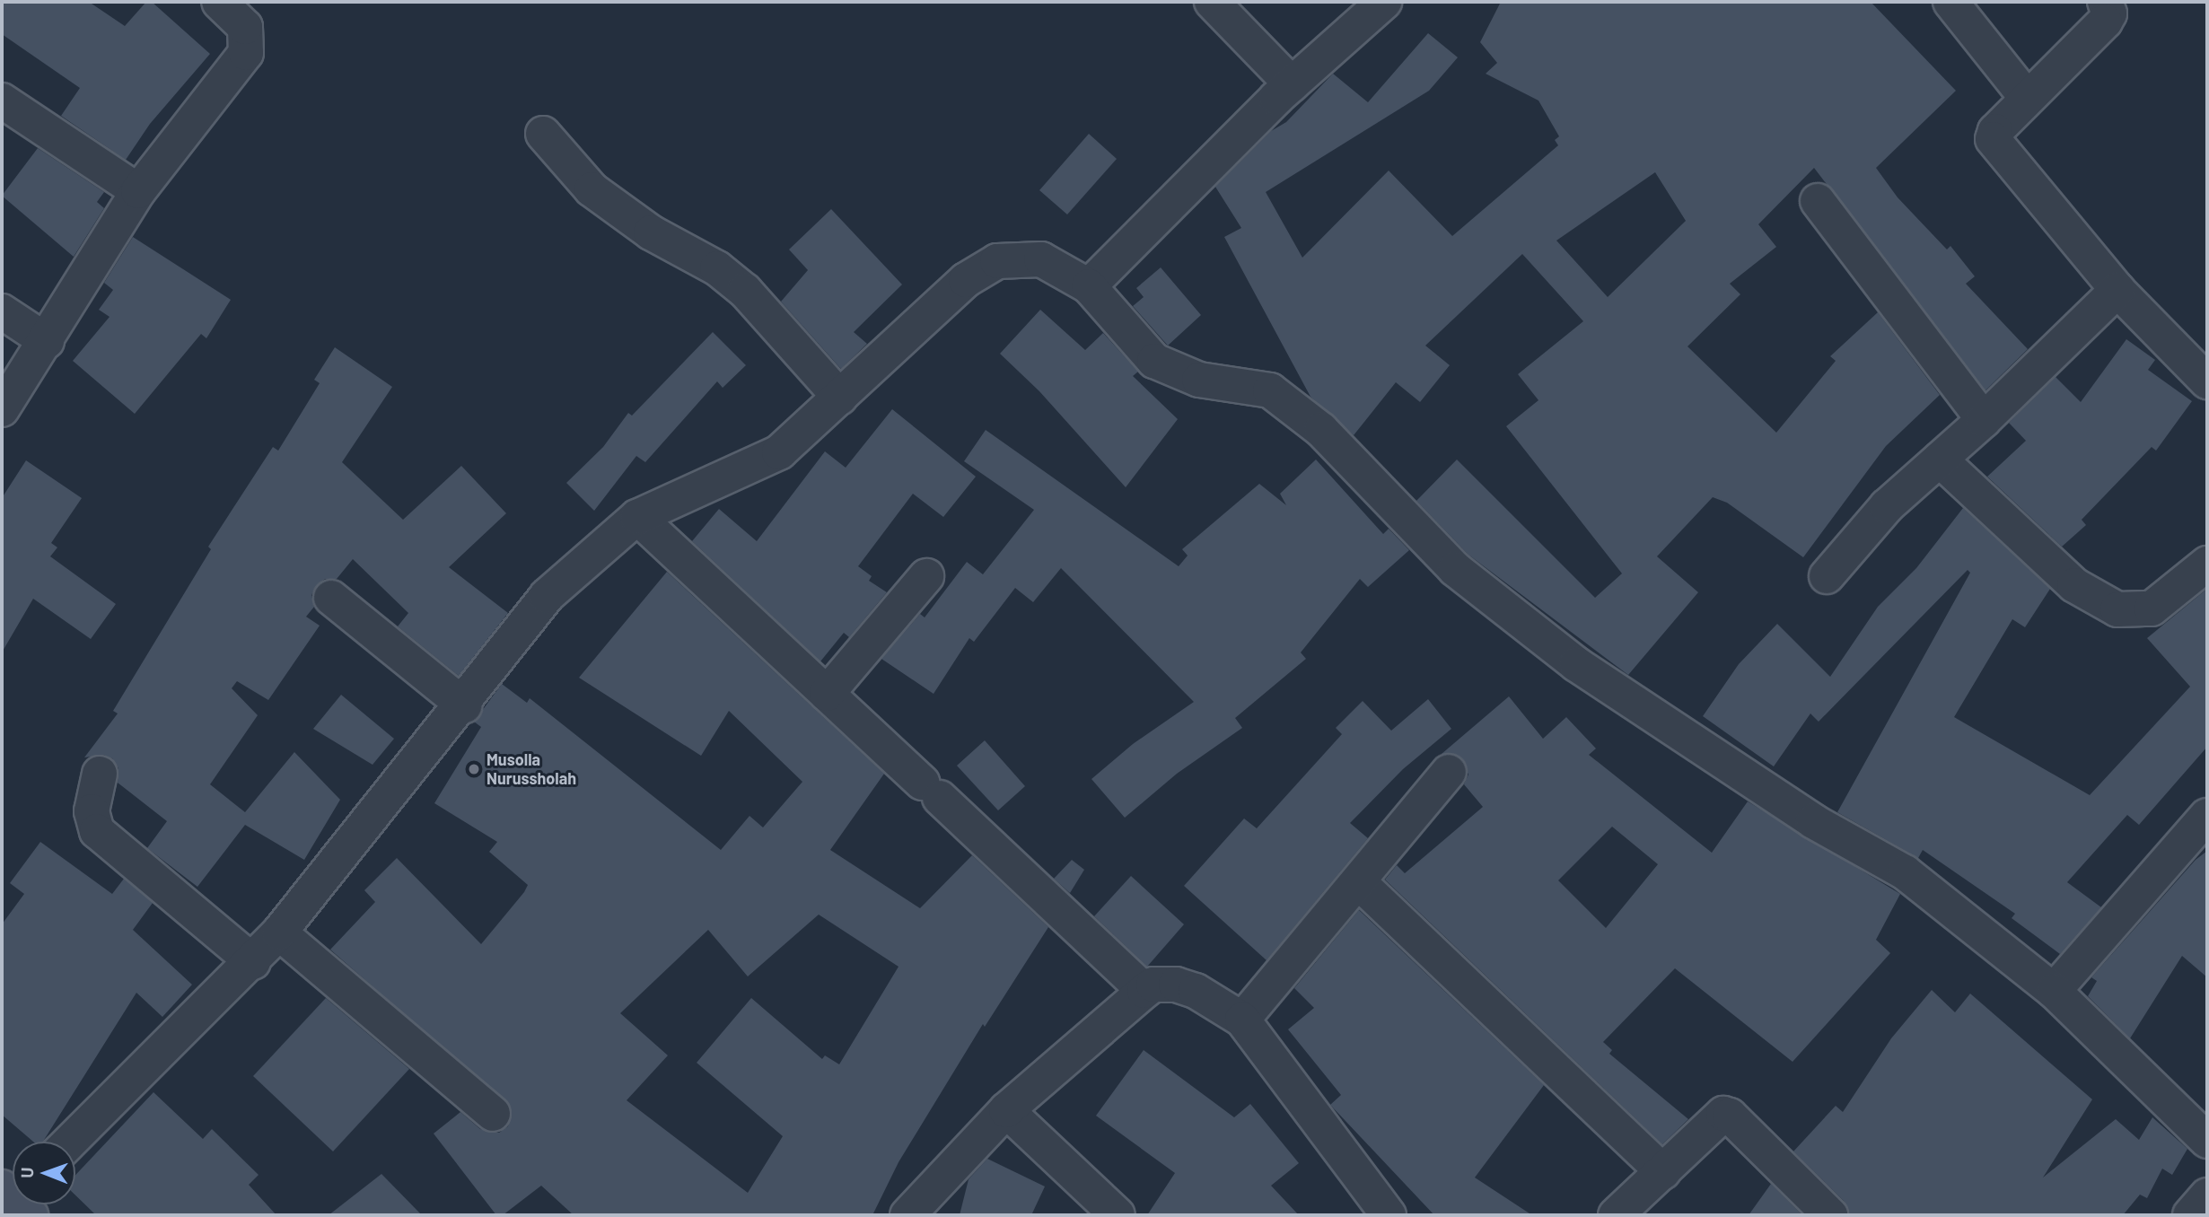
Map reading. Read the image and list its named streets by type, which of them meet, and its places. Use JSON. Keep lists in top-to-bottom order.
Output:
{
  "places": ["Musolla Nurussholah"],
  "north": "left"
}
